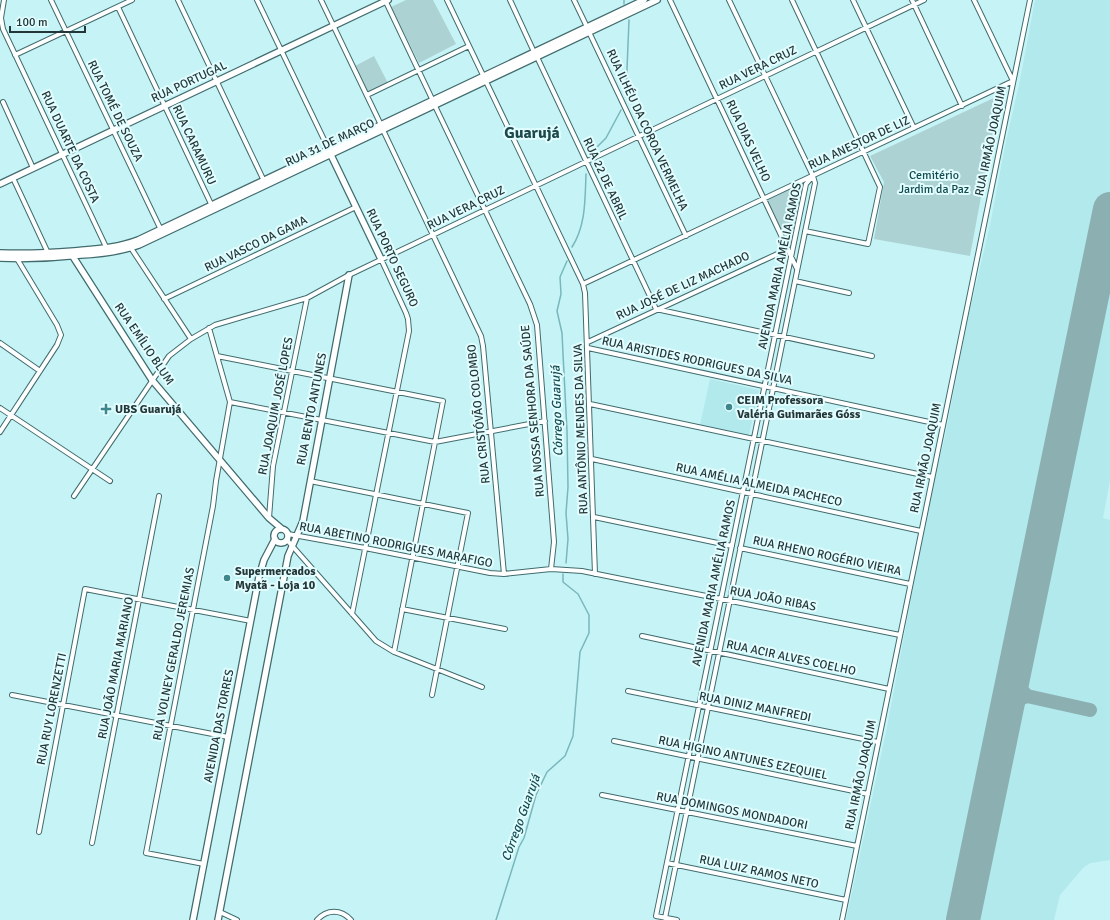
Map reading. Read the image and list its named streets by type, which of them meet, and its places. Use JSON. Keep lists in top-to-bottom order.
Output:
{
  "streets": {
    "main road": [
      "RUA PORTUGAL",
      "RUA 31 DE MARÇO",
      "RUA PORTO SEGURO",
      "RUA EMÍLIO BLUM",
      "RUA BENTO ANTUNES",
      "AVENIDA DAS TORRES"
    ],
    "street": [
      "RUA VERA CRUZ",
      "RUA TOMÉ DE SOUZA",
      "RUA ILHÉU DA COROA VERMELHA",
      "RUA DIAS VELHO",
      "RUA IRMÃO JOAQUIM",
      "RUA ANESTOR DE LIZ",
      "RUA CARAMURU",
      "RUA DUARTE DA COSTA",
      "RUA 22 DE ABRIL",
      "RUA VASCO DA GAMA",
      "AVENIDA MARIA AMÉLIA RAMOS",
      "RUA JOSÉ DE LIZ MACHADO",
      "RUA ARISTIDES RODRIGUES DA SILVA",
      "RUA JOAQUIM JOSÉ LOPES",
      "RUA NOSSA SENHORA DA SAÚDE",
      "RUA CRISTÓVÃO COLOMBO",
      "RUA ANTÔNIO MENDES DA SILVA",
      "RUA AMÉLIA ALMEIDA PACHECO",
      "RUA ABETINO RODRIGUES MARAFIGO",
      "RUA RHENO ROGÉRIO VIEIRA",
      "RUA JOÃO RIBAS",
      "RUA VOLNEY GERALDO JEREMIAS",
      "RUA ACIR ALVES COELHO",
      "RUA JOÃO MARIA MARIANO",
      "RUA DINIZ MANFREDI",
      "RUA RUY LORENZETTI",
      "RUA HIGINO ANTUNES EZEQUIEL",
      "RUA DOMINGOS MONDADORI",
      "RUA LUIZ RAMOS NETO"
    ]
  },
  "crossings": [
    ["RUA VERA CRUZ", "RUA ILHÉU DA COROA VERMELHA"],
    ["RUA VERA CRUZ", "RUA DIAS VELHO"],
    ["RUA VERA CRUZ", "RUA 22 DE ABRIL"],
    ["RUA VERA CRUZ", "RUA PORTO SEGURO"],
    ["RUA VERA CRUZ", "RUA EMÍLIO BLUM"],
    ["RUA VERA CRUZ", "RUA JOAQUIM JOSÉ LOPES"],
    ["RUA VERA CRUZ", "RUA BENTO ANTUNES"],
    ["RUA VERA CRUZ", "RUA NOSSA SENHORA DA SAÚDE"],
    ["RUA VERA CRUZ", "RUA CRISTÓVÃO COLOMBO"],
    ["RUA VERA CRUZ", "RUA ANTÔNIO MENDES DA SILVA"],
    ["RUA PORTUGAL", "RUA TOMÉ DE SOUZA"],
    ["RUA PORTUGAL", "RUA CARAMURU"],
    ["RUA PORTUGAL", "RUA DUARTE DA COSTA"],
    ["RUA PORTUGAL", "RUA PORTO SEGURO"],
    ["RUA PORTUGAL", "RUA NOSSA SENHORA DA SAÚDE"],
    ["RUA PORTUGAL", "RUA CRISTÓVÃO COLOMBO"],
    ["RUA TOMÉ DE SOUZA", "RUA 31 DE MARÇO"],
    ["RUA ILHÉU DA COROA VERMELHA", "RUA 31 DE MARÇO"],
    ["RUA ILHÉU DA COROA VERMELHA", "RUA ANESTOR DE LIZ"],
    ["RUA DIAS VELHO", "RUA ANESTOR DE LIZ"],
    ["RUA DIAS VELHO", "AVENIDA MARIA AMÉLIA RAMOS"],
    ["RUA DIAS VELHO", "RUA JOSÉ DE LIZ MACHADO"],
    ["RUA IRMÃO JOAQUIM", "RUA ANESTOR DE LIZ"],
    ["RUA IRMÃO JOAQUIM", "RUA ARISTIDES RODRIGUES DA SILVA"],
    ["RUA IRMÃO JOAQUIM", "RUA AMÉLIA ALMEIDA PACHECO"],
    ["RUA IRMÃO JOAQUIM", "RUA RHENO ROGÉRIO VIEIRA"],
    ["RUA IRMÃO JOAQUIM", "RUA JOÃO RIBAS"],
    ["RUA IRMÃO JOAQUIM", "RUA ACIR ALVES COELHO"],
    ["RUA IRMÃO JOAQUIM", "RUA DINIZ MANFREDI"],
    ["RUA IRMÃO JOAQUIM", "RUA HIGINO ANTUNES EZEQUIEL"],
    ["RUA IRMÃO JOAQUIM", "RUA DOMINGOS MONDADORI"],
    ["RUA IRMÃO JOAQUIM", "RUA LUIZ RAMOS NETO"],
    ["RUA 31 DE MARÇO", "RUA CARAMURU"],
    ["RUA 31 DE MARÇO", "RUA DUARTE DA COSTA"],
    ["RUA 31 DE MARÇO", "RUA 22 DE ABRIL"],
    ["RUA 31 DE MARÇO", "RUA PORTO SEGURO"],
    ["RUA 31 DE MARÇO", "RUA EMÍLIO BLUM"],
    ["RUA 31 DE MARÇO", "RUA NOSSA SENHORA DA SAÚDE"],
    ["RUA 31 DE MARÇO", "RUA CRISTÓVÃO COLOMBO"],
    ["RUA 31 DE MARÇO", "RUA ANTÔNIO MENDES DA SILVA"],
    ["RUA ANESTOR DE LIZ", "RUA 22 DE ABRIL"],
    ["RUA ANESTOR DE LIZ", "AVENIDA MARIA AMÉLIA RAMOS"],
    ["RUA ANESTOR DE LIZ", "RUA ANTÔNIO MENDES DA SILVA"],
    ["RUA 22 DE ABRIL", "RUA JOSÉ DE LIZ MACHADO"],
    ["RUA VASCO DA GAMA", "RUA PORTO SEGURO"],
    ["RUA PORTO SEGURO", "RUA ABETINO RODRIGUES MARAFIGO"],
    ["AVENIDA MARIA AMÉLIA RAMOS", "RUA ARISTIDES RODRIGUES DA SILVA"],
    ["AVENIDA MARIA AMÉLIA RAMOS", "RUA AMÉLIA ALMEIDA PACHECO"],
    ["AVENIDA MARIA AMÉLIA RAMOS", "RUA RHENO ROGÉRIO VIEIRA"],
    ["AVENIDA MARIA AMÉLIA RAMOS", "RUA JOÃO RIBAS"],
    ["AVENIDA MARIA AMÉLIA RAMOS", "RUA ACIR ALVES COELHO"],
    ["AVENIDA MARIA AMÉLIA RAMOS", "RUA DINIZ MANFREDI"],
    ["AVENIDA MARIA AMÉLIA RAMOS", "RUA HIGINO ANTUNES EZEQUIEL"],
    ["AVENIDA MARIA AMÉLIA RAMOS", "RUA DOMINGOS MONDADORI"],
    ["AVENIDA MARIA AMÉLIA RAMOS", "RUA LUIZ RAMOS NETO"],
    ["RUA JOSÉ DE LIZ MACHADO", "RUA ANTÔNIO MENDES DA SILVA"],
    ["RUA EMÍLIO BLUM", "RUA JOAQUIM JOSÉ LOPES"],
    ["RUA EMÍLIO BLUM", "RUA ABETINO RODRIGUES MARAFIGO"],
    ["RUA EMÍLIO BLUM", "RUA VOLNEY GERALDO JEREMIAS"],
    ["RUA EMÍLIO BLUM", "AVENIDA DAS TORRES"],
    ["RUA ARISTIDES RODRIGUES DA SILVA", "RUA ANTÔNIO MENDES DA SILVA"],
    ["RUA BENTO ANTUNES", "RUA ABETINO RODRIGUES MARAFIGO"],
    ["RUA NOSSA SENHORA DA SAÚDE", "RUA ABETINO RODRIGUES MARAFIGO"],
    ["RUA CRISTÓVÃO COLOMBO", "RUA ABETINO RODRIGUES MARAFIGO"],
    ["RUA ANTÔNIO MENDES DA SILVA", "RUA AMÉLIA ALMEIDA PACHECO"],
    ["RUA ANTÔNIO MENDES DA SILVA", "RUA ABETINO RODRIGUES MARAFIGO"],
    ["RUA ANTÔNIO MENDES DA SILVA", "RUA JOÃO RIBAS"],
    ["RUA ABETINO RODRIGUES MARAFIGO", "RUA JOÃO RIBAS"],
    ["RUA ABETINO RODRIGUES MARAFIGO", "AVENIDA DAS TORRES"],
    ["RUA VOLNEY GERALDO JEREMIAS", "AVENIDA DAS TORRES"],
    ["RUA JOÃO MARIA MARIANO", "RUA RUY LORENZETTI"]
  ],
  "districts": ["Guarujá"],
  "water": ["Córrego Guarujá"],
  "parks": ["Cemitério Jardim da Paz"],
  "places": {
    "other": ["CEIM Professora Valéria Guimarães Góss", "Supermercados Myatã - Loja 10"],
    "health": ["UBS Guarujá"]
  },
  "scale_bar": "100 m"
}
